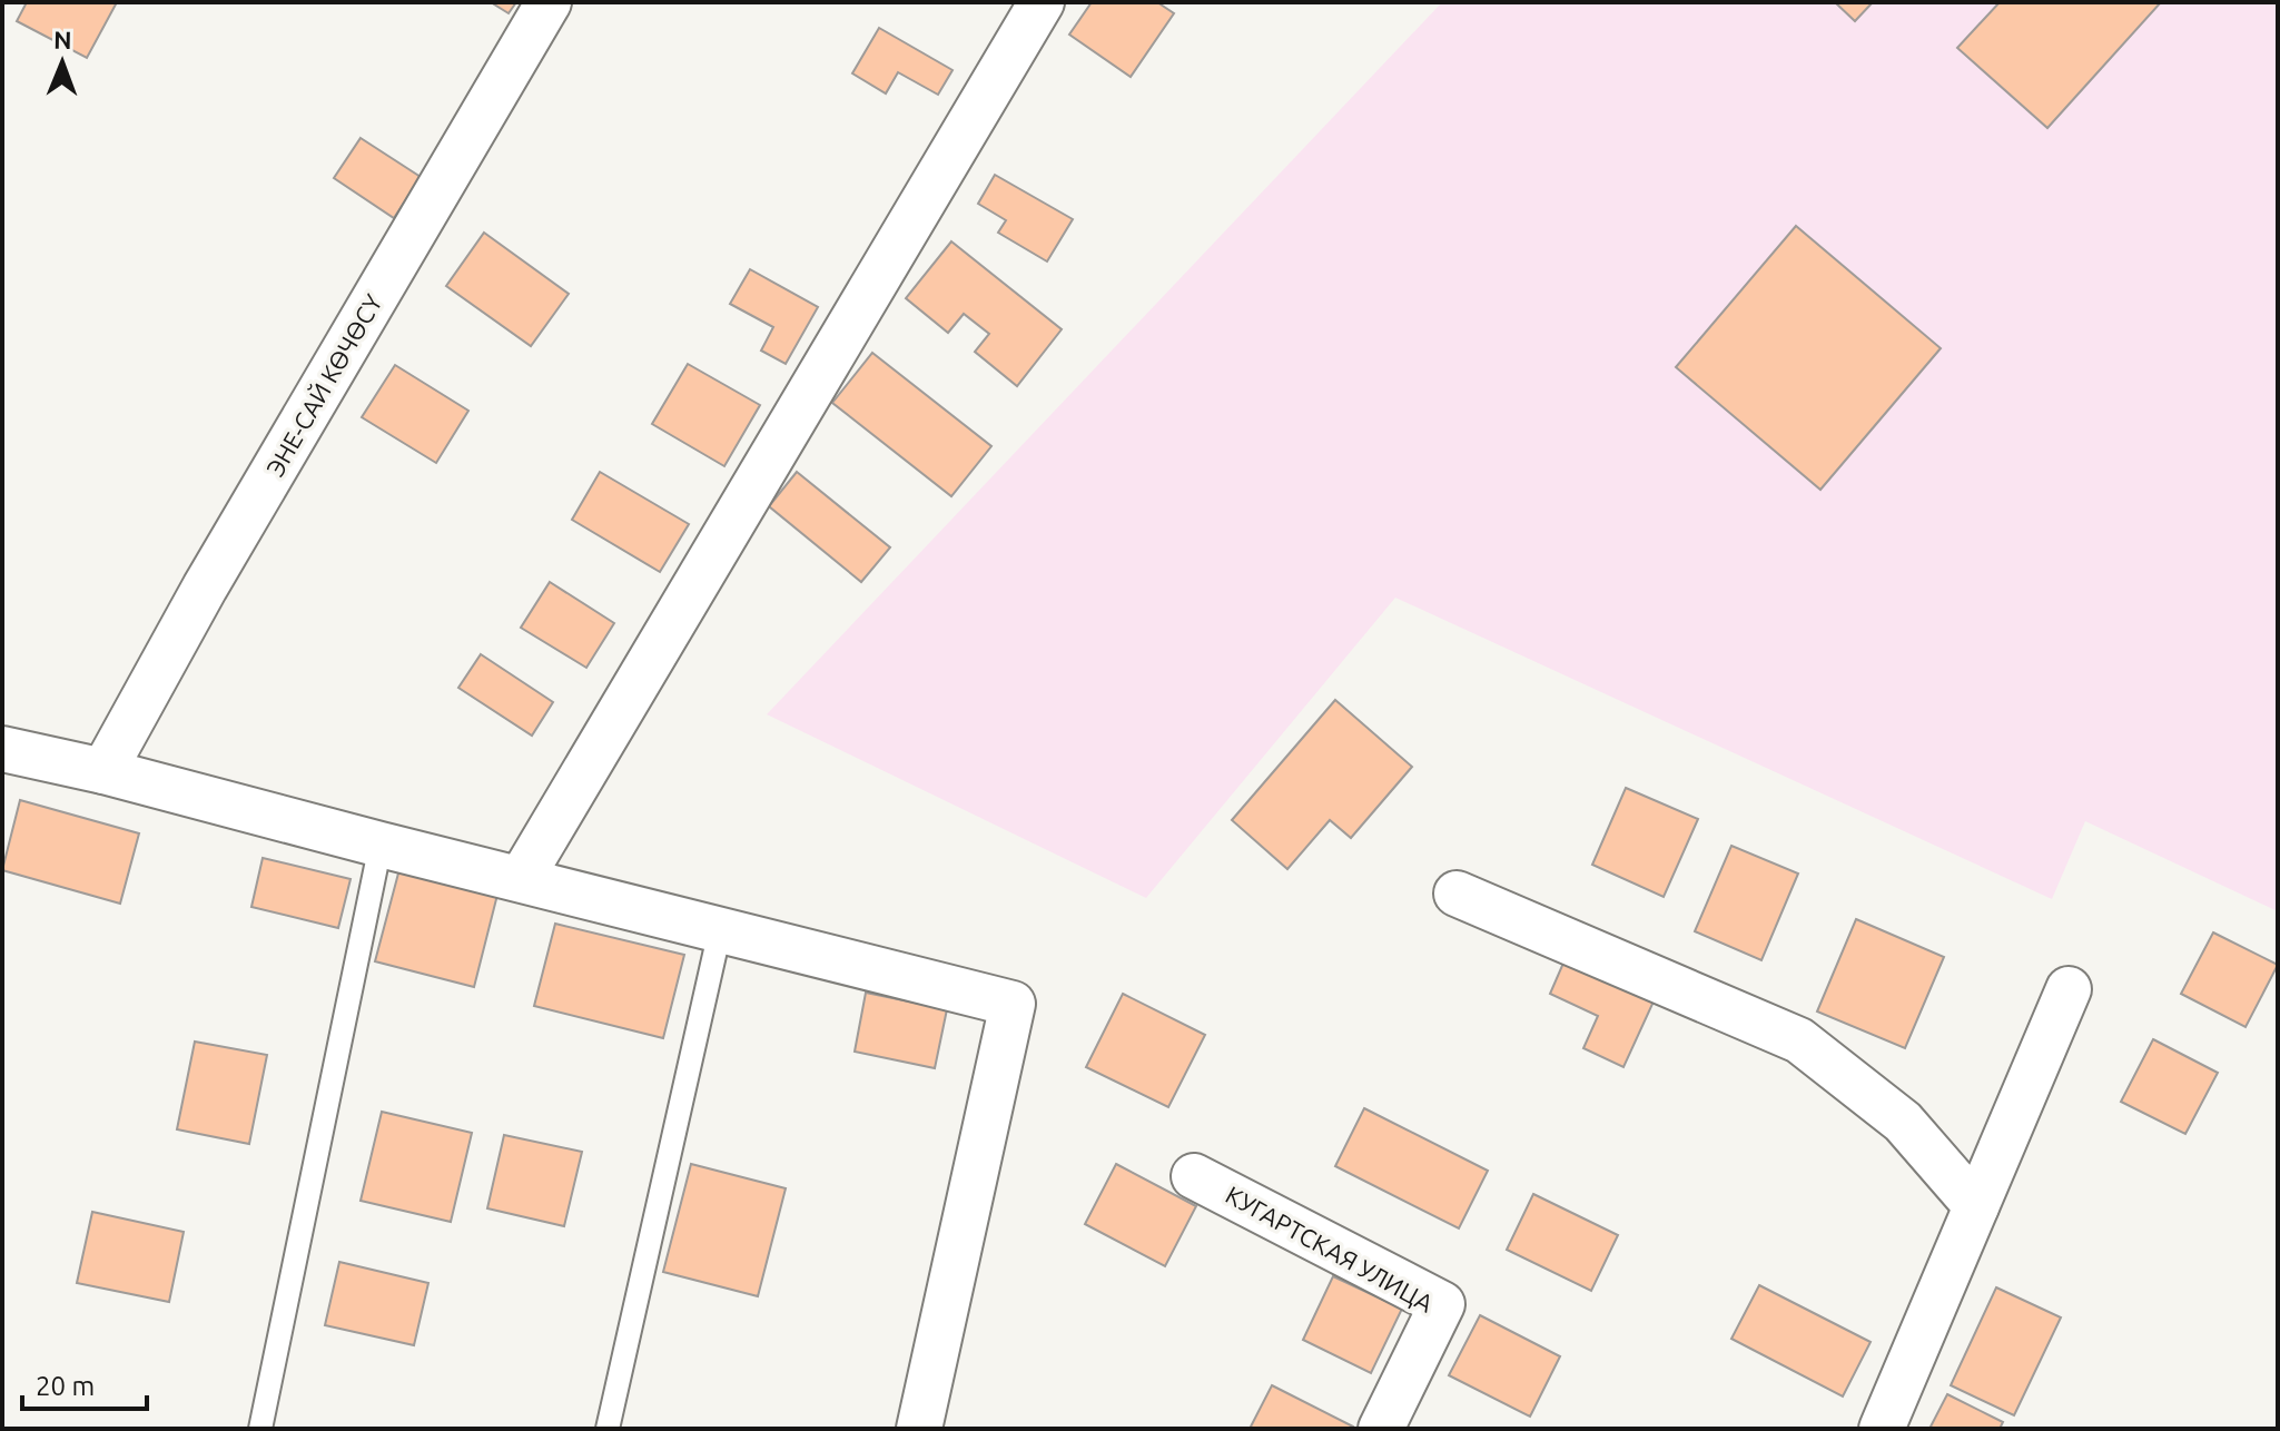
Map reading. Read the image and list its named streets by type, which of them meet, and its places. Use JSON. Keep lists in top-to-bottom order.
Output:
{
  "streets": {
    "street": ["ЭНЕ-САЙ КӨЧӨСҮ", "КУГАРТСКАЯ УЛИЦА"]
  },
  "scale_bar": "20 m",
  "north": "top"
}
